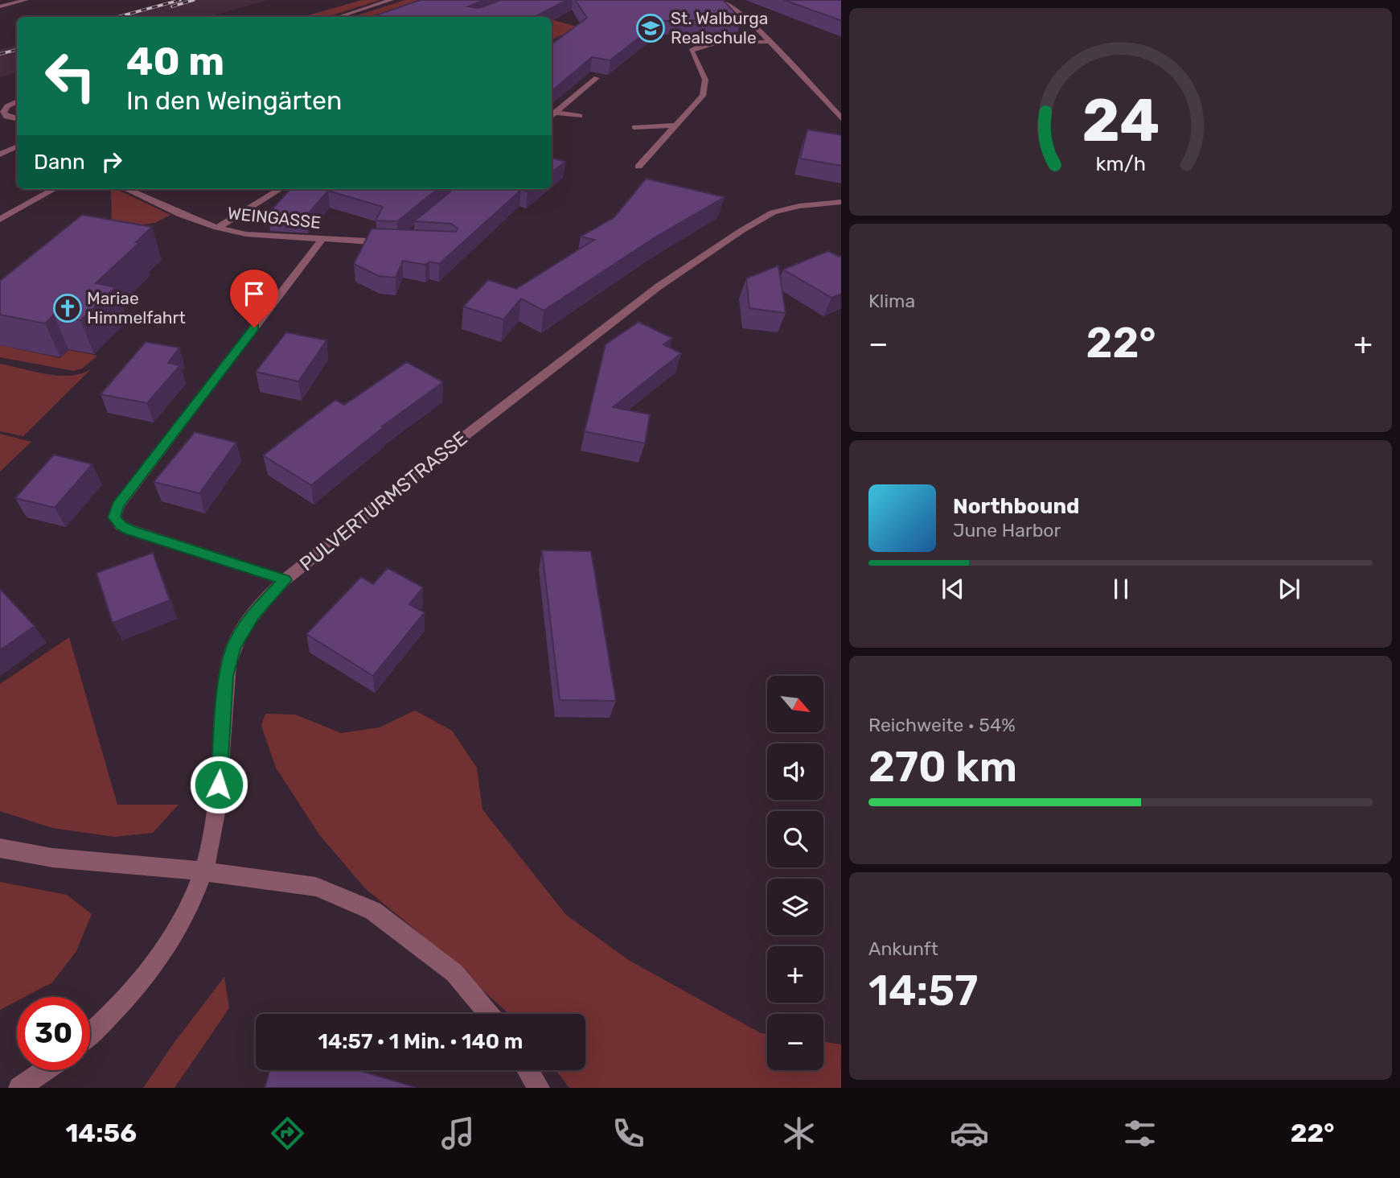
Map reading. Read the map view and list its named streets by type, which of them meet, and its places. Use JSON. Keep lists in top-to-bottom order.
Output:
{
  "streets": {
    "street": ["WEINGASSE", "PULVERTURMSTRASSE"]
  },
  "places": {
    "school or university": ["St. Walburga Realschule"],
    "church": ["Mariae Himmelfahrt"]
  },
  "north": "bottom right",
  "page": {
    "turn": ["40 m", "In den Weingärten"],
    "then": "Dann",
    "tile": [
      "Klima",
      ["Reichweite · 54%", "270 km"],
      ["Ankunft", "14:57"]
    ],
    "heat": ["−", "22°", "+"],
    "song": ["Northbound", "June Harbor"],
    "map_buttons": ["+", "−"],
    "limit": "30",
    "trip": "14:57 · 1 Min. · 140 m",
    "tabs": ["14:56", "22°"],
    "gauge": ["24", "km/h"]
  }
}
